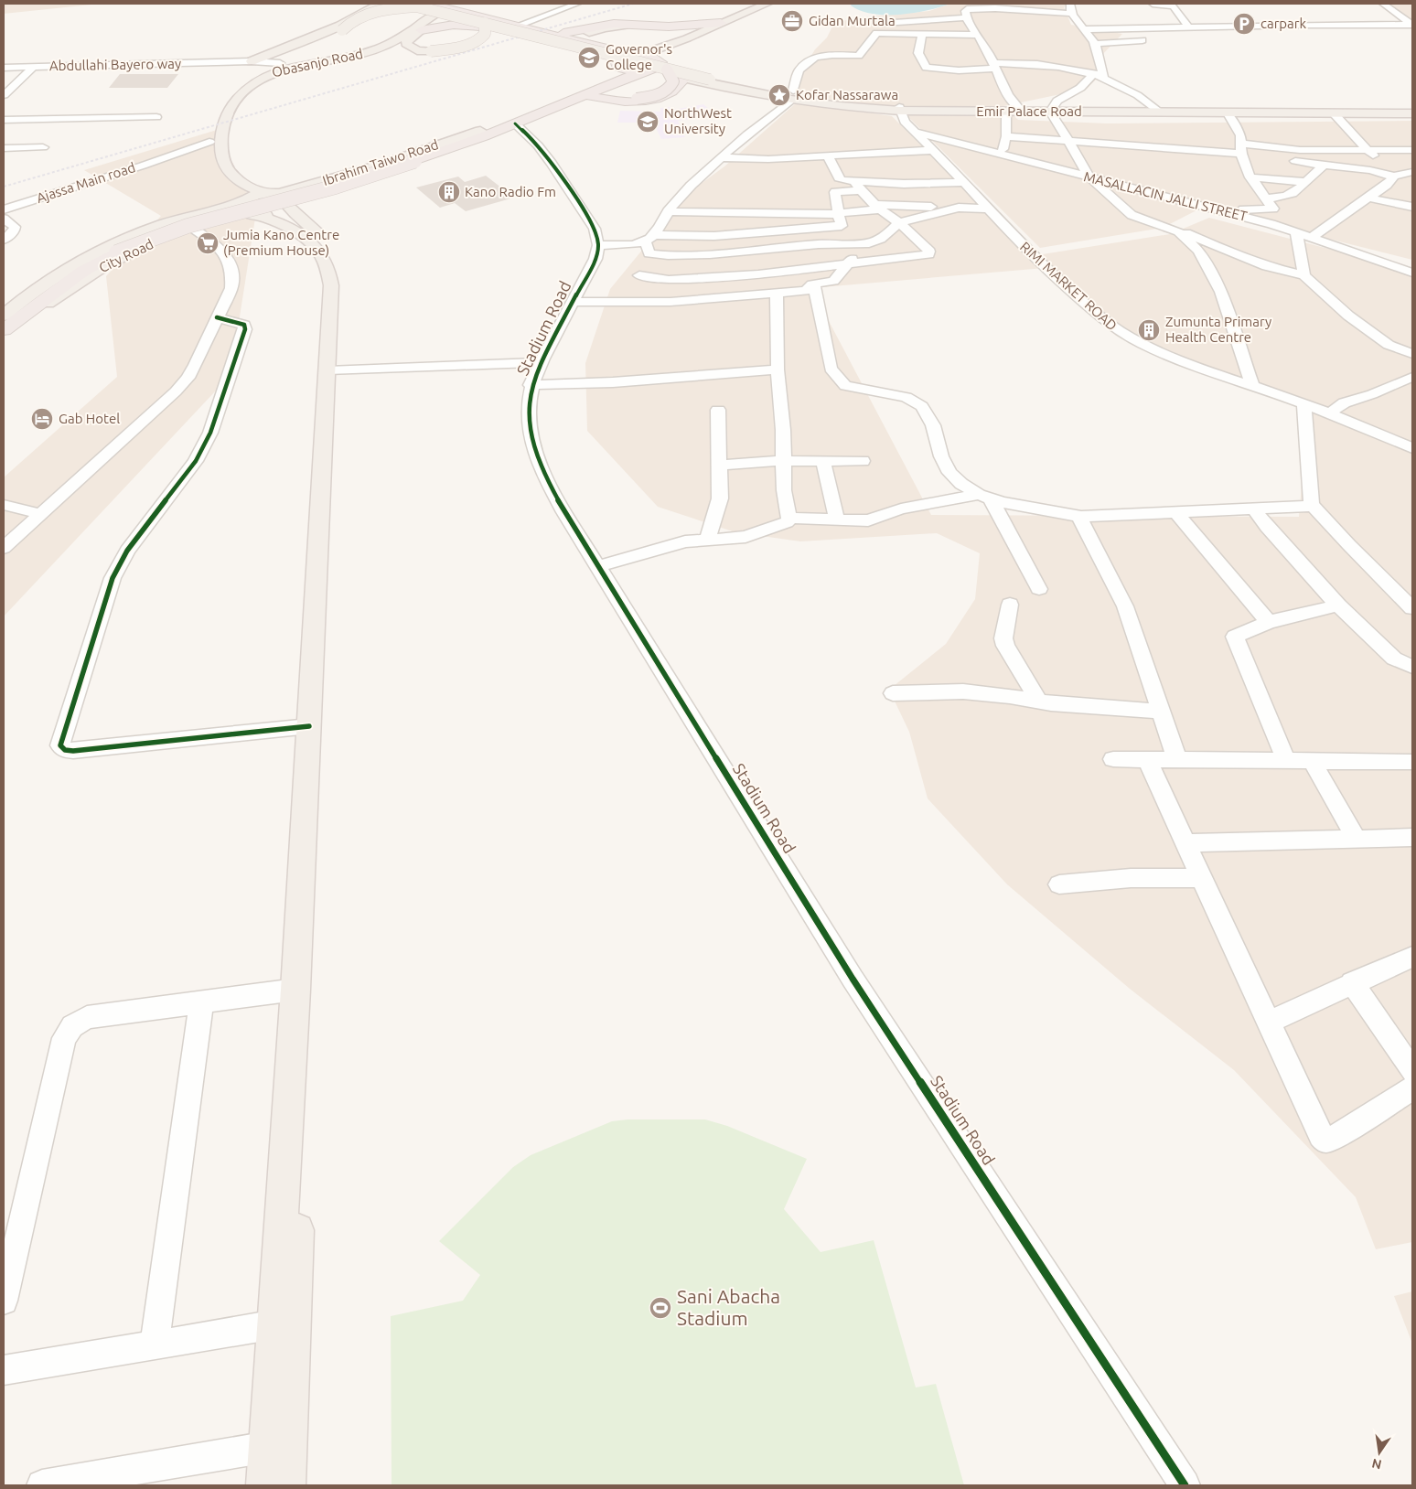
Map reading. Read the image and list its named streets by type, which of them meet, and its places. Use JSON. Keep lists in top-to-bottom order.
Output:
{
  "streets": {
    "highway": ["Ibrahim Taiwo Road"],
    "main road": ["Obasanjo Road", "Emir Palace Road", "City Road"],
    "street": [
      "Abdullahi Bayero way",
      "Ajassa Main road",
      "MASALLACIN JALLI STREET",
      "RIMI MARKET ROAD",
      "Stadium Road"
    ]
  },
  "crossings": [
    ["Obasanjo Road", "Abdullahi Bayero way"],
    ["Obasanjo Road", "Ibrahim Taiwo Road"],
    ["Obasanjo Road", "City Road"],
    ["Emir Palace Road", "Ibrahim Taiwo Road"],
    ["Emir Palace Road", "RIMI MARKET ROAD"],
    ["Ibrahim Taiwo Road", "City Road"],
    ["MASALLACIN JALLI STREET", "RIMI MARKET ROAD"]
  ],
  "places": {
    "office": ["Gidan Murtala"],
    "parking": ["carpark"],
    "school or university": ["Governor's College", "NorthWest University"],
    "place": ["Kofar Nassarawa"],
    "building": ["Kano Radio Fm", "Zumunta Primary Health Centre"],
    "supermarket": ["Jumia Kano Centre (Premium House)"],
    "hotel": ["Gab Hotel"],
    "sports": ["Sani Abacha Stadium"]
  },
  "north": "bottom"
}
